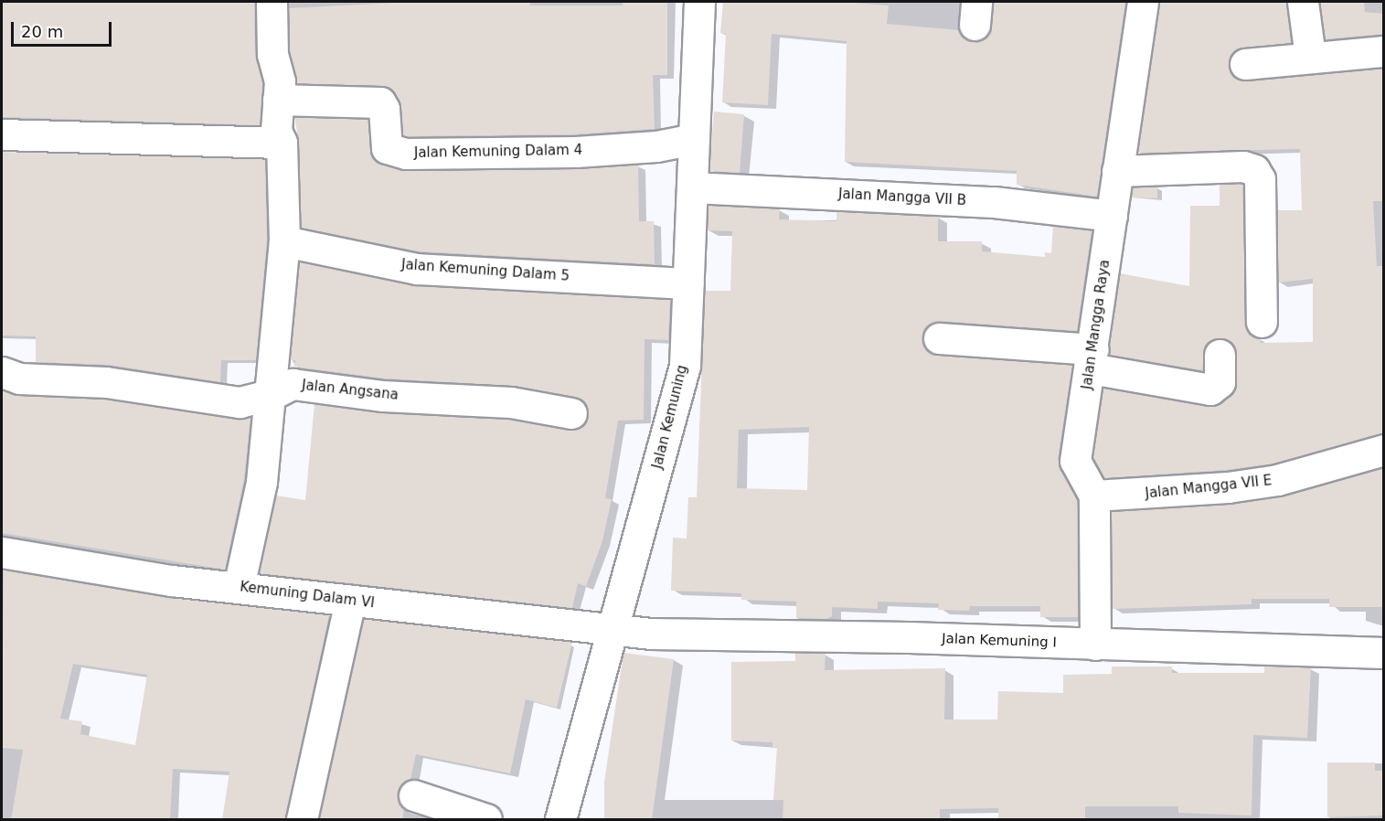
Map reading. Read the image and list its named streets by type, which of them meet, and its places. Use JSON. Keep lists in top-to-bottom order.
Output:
{
  "streets": {
    "street": [
      "Jalan Kemuning Dalam 4",
      "Jalan Mangga VII B",
      "Jalan Kemuning Dalam 5",
      "Jalan Mangga Raya",
      "Jalan Angsana",
      "Jalan Kemuning",
      "Jalan Mangga VII E",
      "Kemuning Dalam VI",
      "Jalan Kemuning I"
    ]
  },
  "crossings": [
    ["Jalan Kemuning Dalam 4", "Jalan Kemuning"],
    ["Jalan Mangga VII B", "Jalan Mangga Raya"],
    ["Jalan Mangga VII B", "Jalan Kemuning"],
    ["Jalan Kemuning Dalam 5", "Jalan Kemuning"],
    ["Jalan Mangga Raya", "Jalan Mangga VII E"],
    ["Jalan Mangga Raya", "Jalan Kemuning I"],
    ["Jalan Kemuning", "Kemuning Dalam VI"],
    ["Jalan Kemuning", "Jalan Kemuning I"],
    ["Kemuning Dalam VI", "Jalan Kemuning I"]
  ],
  "scale_bar": "20 m"
}
